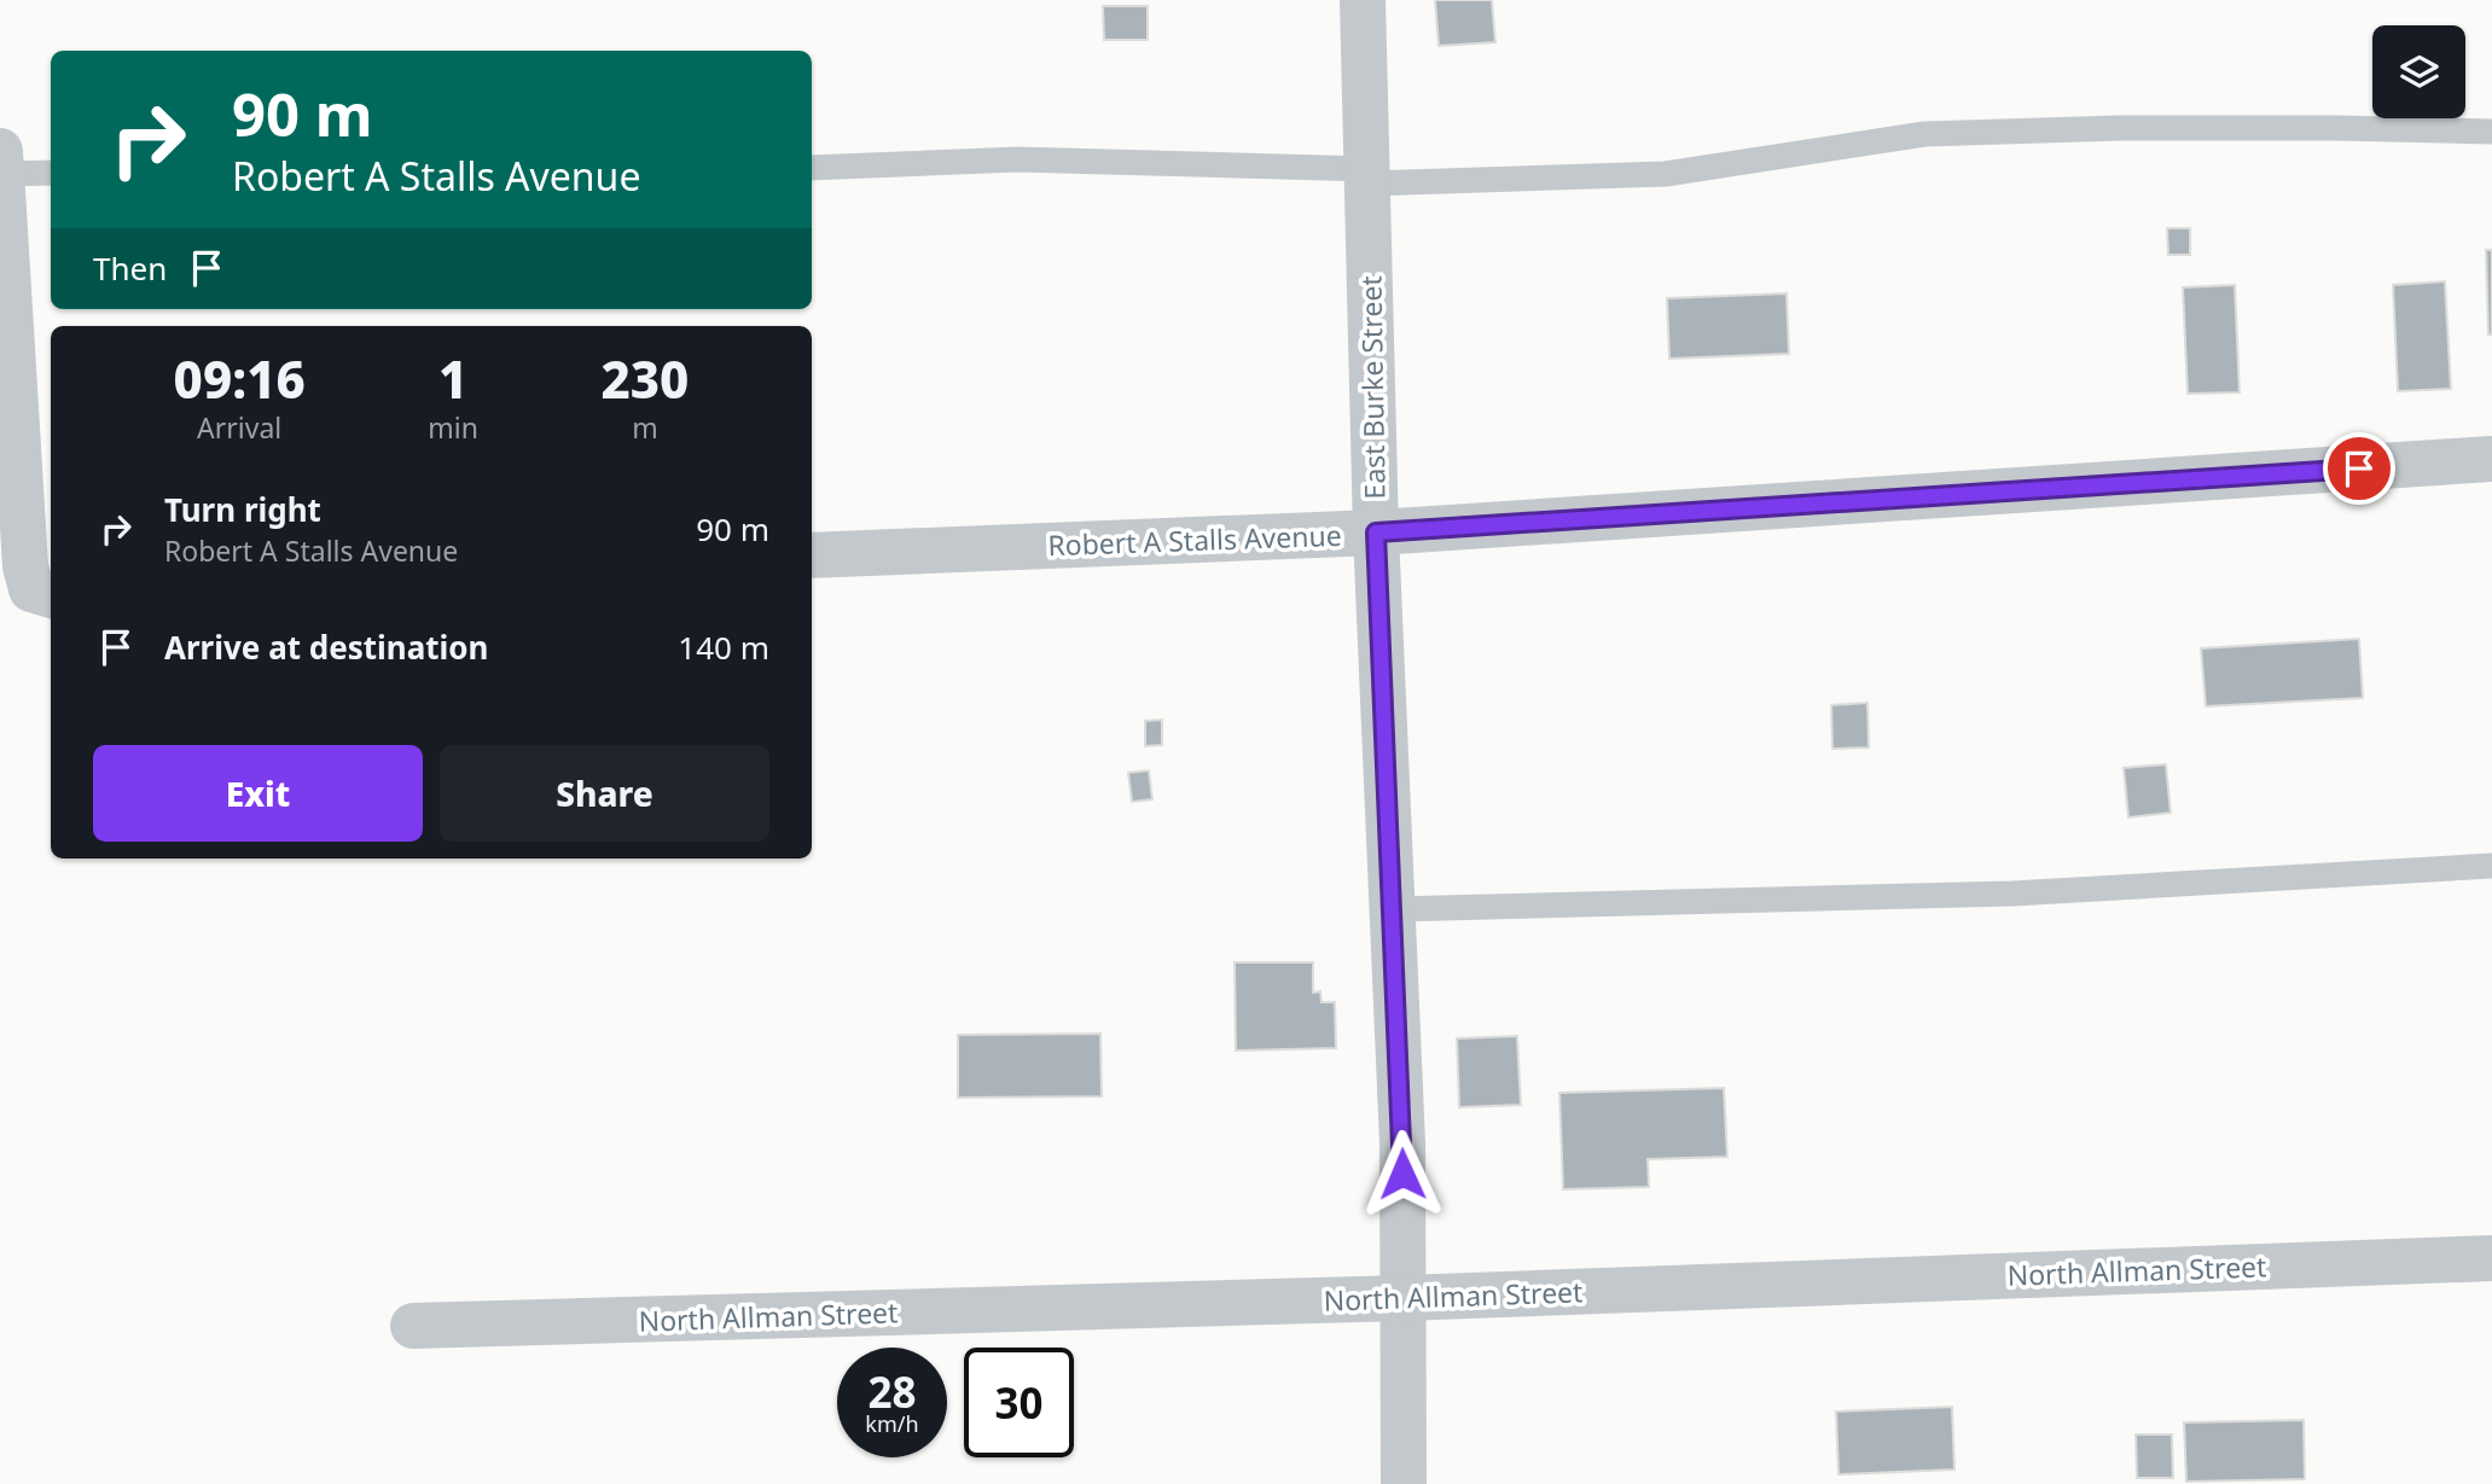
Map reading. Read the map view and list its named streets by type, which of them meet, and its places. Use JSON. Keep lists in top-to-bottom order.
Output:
{
  "streets": {
    "street": ["East Burke Street", "Robert A Stalls Avenue", "North Allman Street"]
  },
  "crossings": [
    ["East Burke Street", "Robert A Stalls Avenue"],
    ["East Burke Street", "North Allman Street"]
  ],
  "page": {
    "turn": ["90 m", "Robert A Stalls Avenue"],
    "then": "Then",
    "eta": [
      "09:16",
      "Arrival",
      "1",
      "min",
      "230",
      "m"
    ],
    "list": [
      {
        "name": "Turn right",
        "note": "Robert A Stalls Avenue",
        "value": "90 m"
      },
      {
        "name": "Arrive at destination",
        "value": "140 m"
      }
    ],
    "buttons": ["Exit", "Share"],
    "speed": "28 km/h",
    "limit": "30"
  }
}
